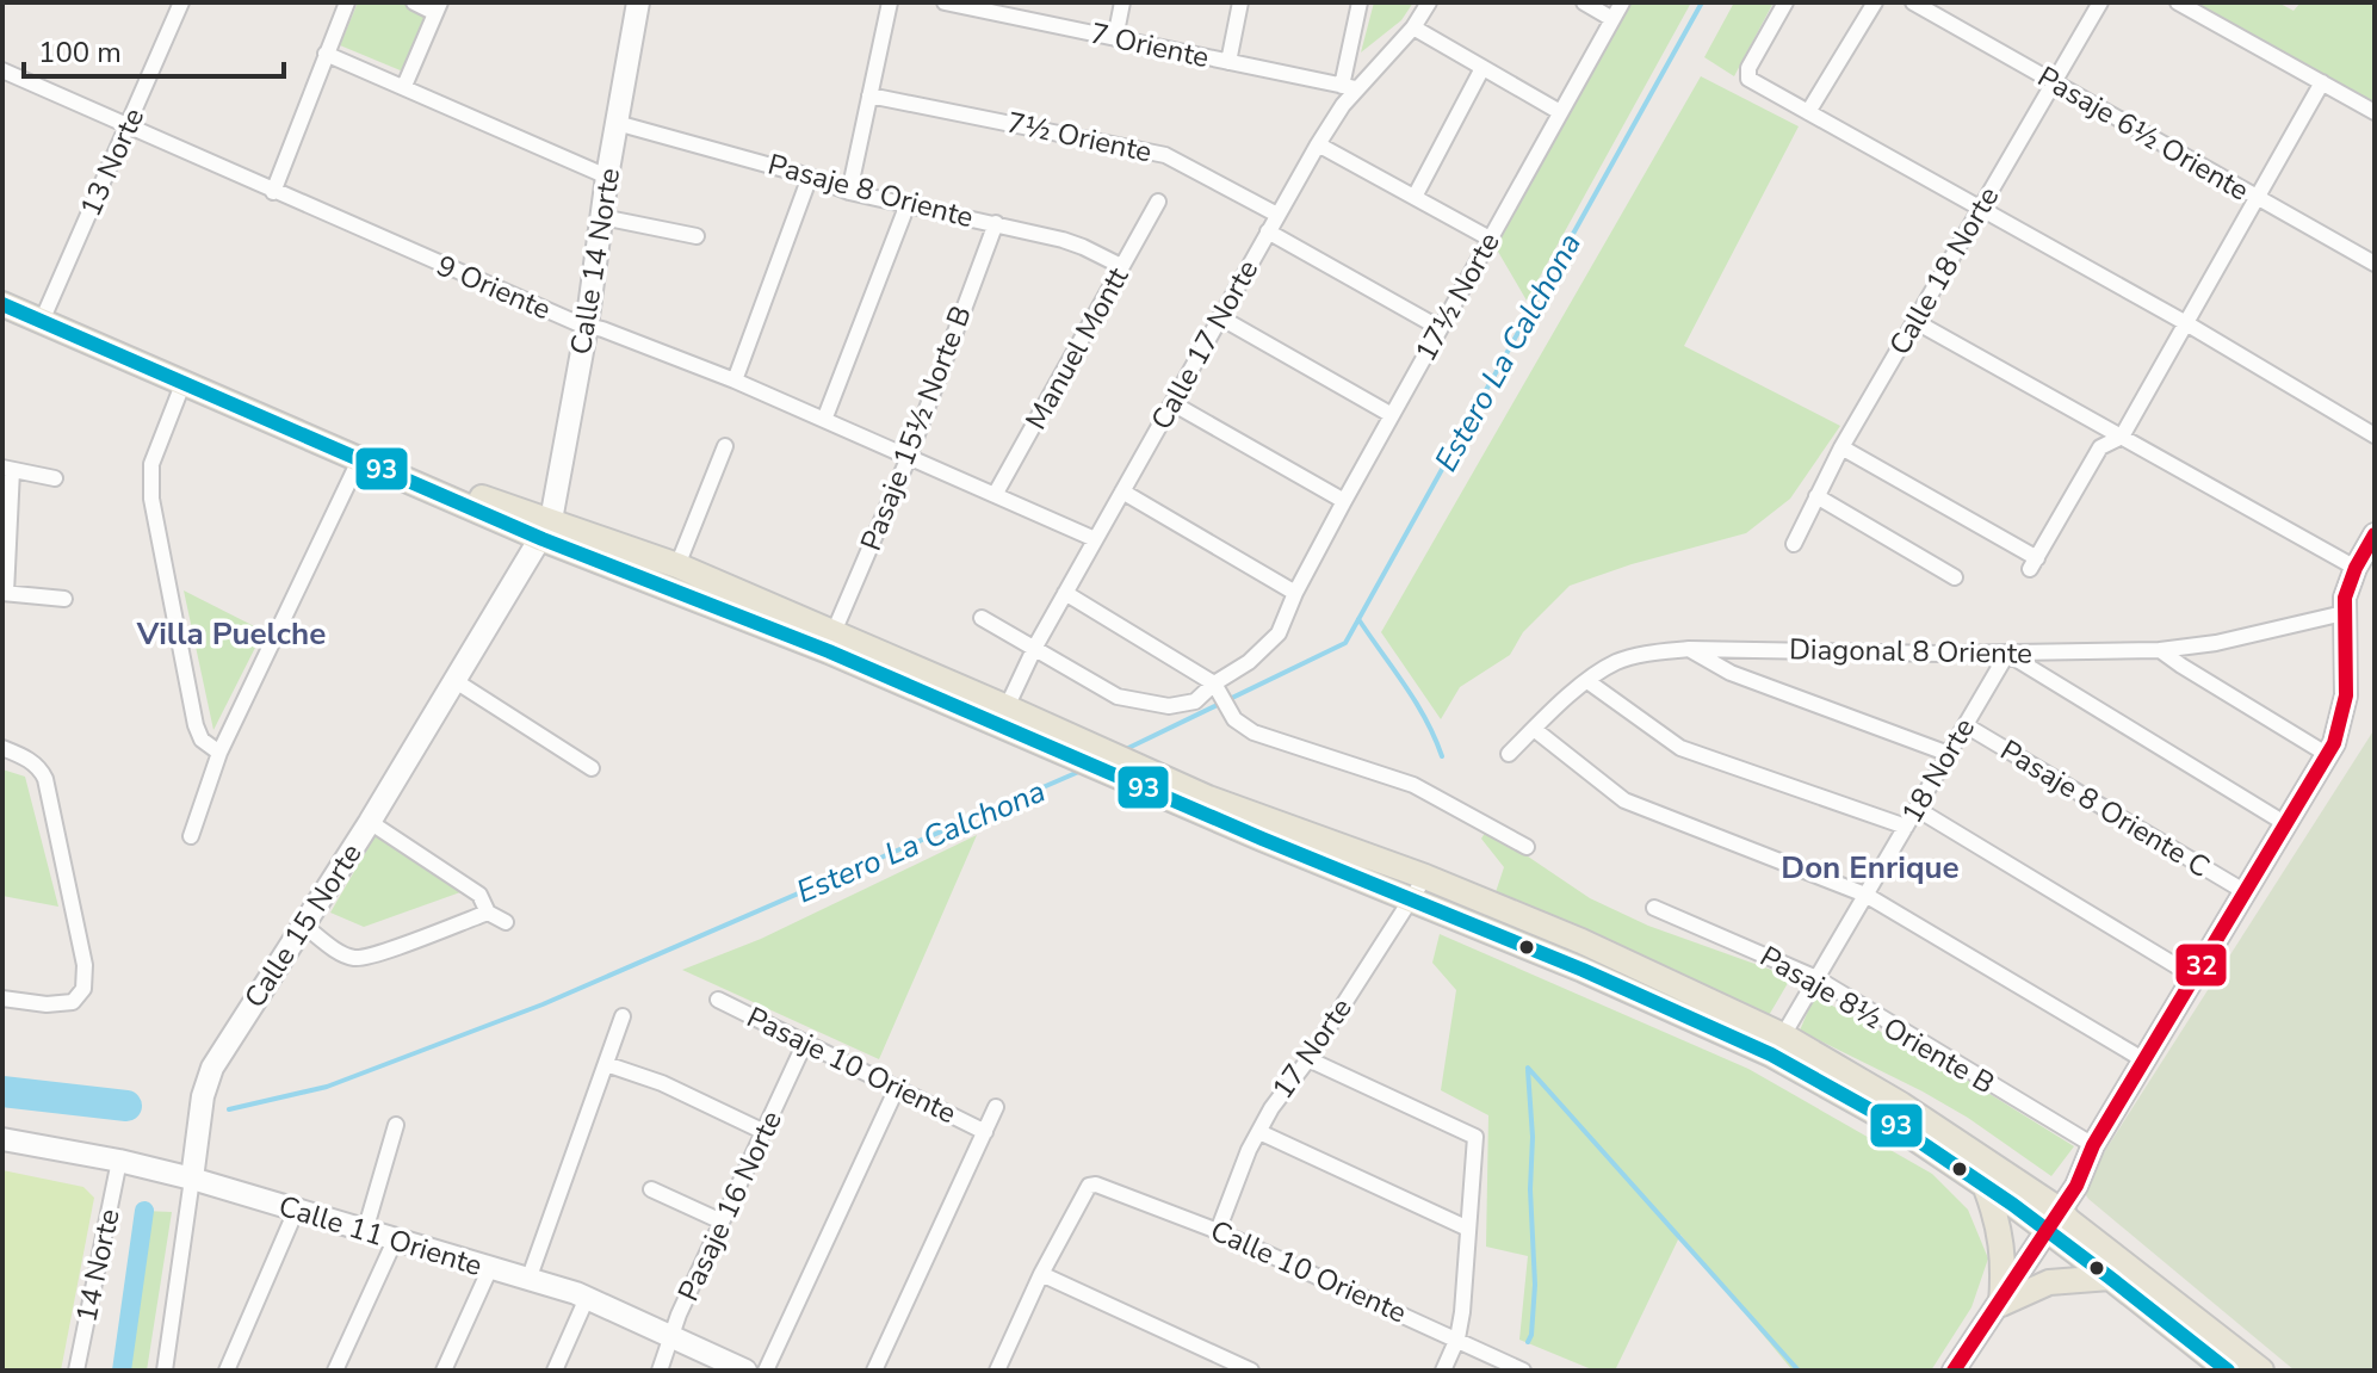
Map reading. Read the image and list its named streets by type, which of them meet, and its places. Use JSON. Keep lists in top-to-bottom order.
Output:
{
  "streets": {
    "street": [
      "7 Oriente",
      "Pasaje 6½ Oriente",
      "7½ Oriente",
      "13 Norte",
      "Pasaje 8 Oriente",
      "Calle 14 Norte",
      "Calle 18 Norte",
      "9 Oriente",
      "17½ Norte",
      "Calle 17 Norte",
      "Manuel Montt",
      "Pasaje 15½ Norte B",
      "Diagonal 8 Oriente",
      "18 Norte",
      "Pasaje 8 Oriente C",
      "Calle 15 Norte",
      "Pasaje 8½ Oriente B",
      "17 Norte",
      "Pasaje 10 Oriente",
      "Pasaje 16 Norte",
      "Calle 11 Oriente",
      "14 Norte",
      "Calle 10 Oriente"
    ]
  },
  "crossings": [
    ["7 Oriente", "Calle 17 Norte"],
    ["Pasaje 6½ Oriente", "Calle 18 Norte"],
    ["7½ Oriente", "Calle 17 Norte"],
    ["13 Norte", "9 Oriente"],
    ["Pasaje 8 Oriente", "Calle 14 Norte"],
    ["Pasaje 8 Oriente", "Manuel Montt"],
    ["Pasaje 8 Oriente", "Pasaje 15½ Norte B"],
    ["Calle 14 Norte", "9 Oriente"],
    ["Calle 14 Norte", "Calle 15 Norte"],
    ["9 Oriente", "Calle 17 Norte"],
    ["9 Oriente", "Manuel Montt"],
    ["9 Oriente", "Pasaje 15½ Norte B"],
    ["17½ Norte", "Calle 17 Norte"],
    ["Diagonal 8 Oriente", "18 Norte"],
    ["18 Norte", "Pasaje 8 Oriente C"],
    ["18 Norte", "Pasaje 8½ Oriente B"],
    ["Calle 15 Norte", "Calle 11 Oriente"],
    ["17 Norte", "Calle 10 Oriente"],
    ["Pasaje 10 Oriente", "Pasaje 16 Norte"],
    ["Pasaje 16 Norte", "Calle 11 Oriente"],
    ["Calle 11 Oriente", "14 Norte"]
  ],
  "districts": ["Villa Puelche", "Don Enrique"],
  "water": ["Estero La Calchona"],
  "lines": ["transit line 93", "transit line 32"],
  "scale_bar": "100 m"
}
